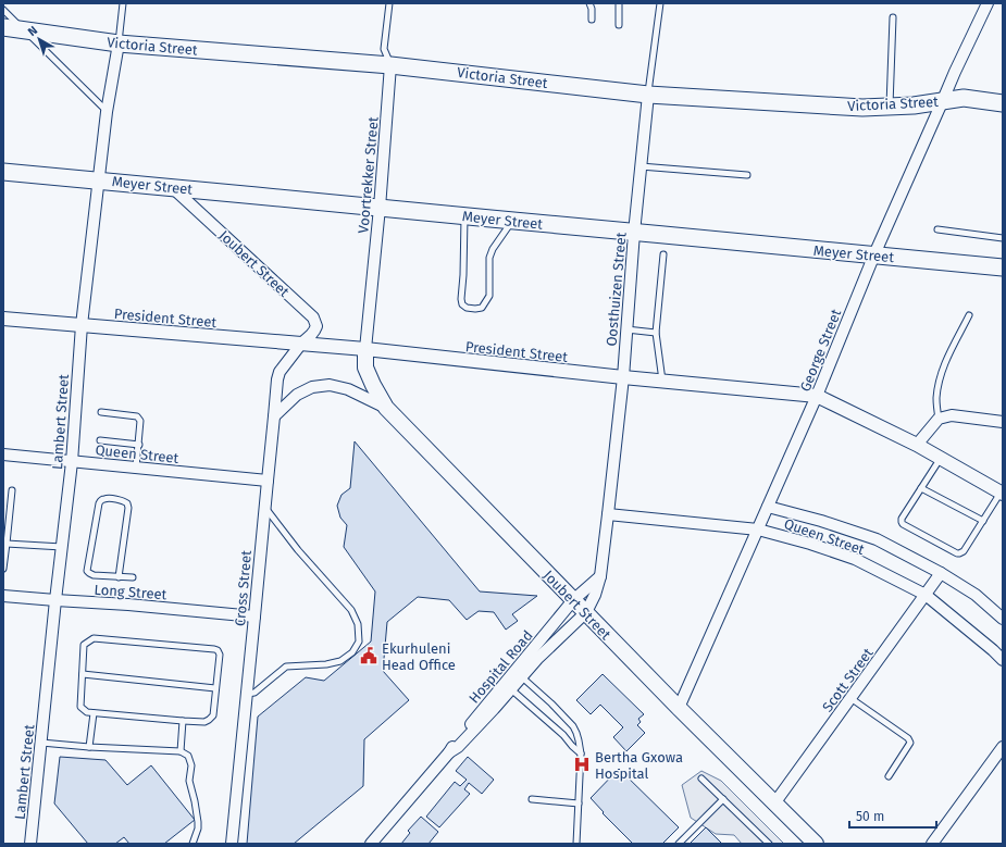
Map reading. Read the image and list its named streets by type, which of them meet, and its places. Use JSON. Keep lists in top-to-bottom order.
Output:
{
  "streets": {
    "main road": ["Victoria Street", "Meyer Street", "Joubert Street"],
    "street": [
      "Voortrekker Street",
      "Oosthuizen Street",
      "President Street",
      "George Street",
      "Lambert Street",
      "Queen Street",
      "Cross Street",
      "Long Street",
      "Hospital Road",
      "Scott Street"
    ]
  },
  "crossings": [
    ["Victoria Street", "Voortrekker Street"],
    ["Victoria Street", "Oosthuizen Street"],
    ["Victoria Street", "George Street"],
    ["Victoria Street", "Lambert Street"],
    ["Voortrekker Street", "Meyer Street"],
    ["Voortrekker Street", "Joubert Street"],
    ["Voortrekker Street", "President Street"],
    ["Meyer Street", "Joubert Street"],
    ["Meyer Street", "Oosthuizen Street"],
    ["Meyer Street", "George Street"],
    ["Meyer Street", "Lambert Street"],
    ["Joubert Street", "Oosthuizen Street"],
    ["Joubert Street", "President Street"],
    ["Joubert Street", "George Street"],
    ["Joubert Street", "Cross Street"],
    ["Joubert Street", "Hospital Road"],
    ["Joubert Street", "Scott Street"],
    ["Oosthuizen Street", "President Street"],
    ["Oosthuizen Street", "Queen Street"],
    ["Oosthuizen Street", "Hospital Road"],
    ["President Street", "George Street"],
    ["President Street", "Lambert Street"],
    ["President Street", "Cross Street"],
    ["George Street", "Queen Street"],
    ["Lambert Street", "Queen Street"],
    ["Lambert Street", "Long Street"],
    ["Queen Street", "Cross Street"],
    ["Queen Street", "Scott Street"],
    ["Cross Street", "Long Street"]
  ],
  "places": {
    "public building": ["Ekurhuleni Head Office"],
    "hospital": ["Bertha Gxowa Hospital"]
  },
  "scale_bar": "50 m",
  "north": "top left"
}
